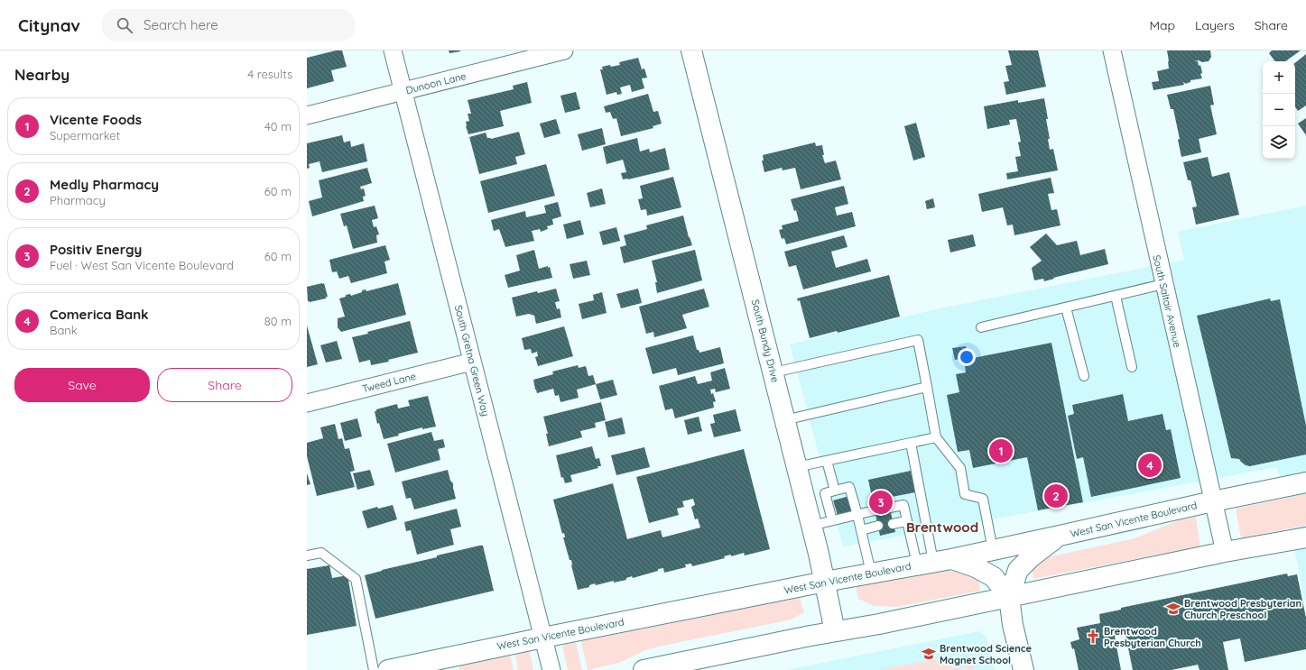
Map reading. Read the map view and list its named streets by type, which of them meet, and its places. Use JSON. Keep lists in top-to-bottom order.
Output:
{
  "streets": {
    "main road": ["South Bundy Drive", "West San Vicente Boulevard"],
    "street": [
      "Dunoon Lane",
      "South Saltair Avenue",
      "South Gretna Green Way",
      "Tweed Lane"
    ]
  },
  "crossings": [
    ["Dunoon Lane", "South Gretna Green Way"],
    ["South Saltair Avenue", "West San Vicente Boulevard"],
    ["South Bundy Drive", "West San Vicente Boulevard"],
    ["South Gretna Green Way", "Tweed Lane"],
    ["South Gretna Green Way", "West San Vicente Boulevard"]
  ],
  "districts": ["Brentwood"],
  "places": {
    "school or university": ["Brentwood Presbyterian Church Preschool", "Brentwood Science Magnet School"],
    "church": ["Brentwood Presbyterian Church"]
  },
  "page": {
    "header": "Citynav",
    "search": "Search here",
    "nav": ["Map", "Layers", "Share"],
    "heading": ["Nearby", "4 results"],
    "map_buttons": ["+", "−"],
    "list": [
      {
        "mark": "1",
        "name": "Vicente Foods",
        "note": "Supermarket",
        "value": "40 m"
      },
      {
        "mark": "2",
        "name": "Medly Pharmacy",
        "note": "Pharmacy",
        "value": "60 m"
      },
      {
        "mark": "3",
        "name": "Positiv Energy",
        "note": "Fuel · West San Vicente Boulevard",
        "value": "60 m"
      },
      {
        "mark": "4",
        "name": "Comerica Bank",
        "note": "Bank",
        "value": "80 m"
      }
    ],
    "buttons": ["Save", "Share"],
    "pins": [
      "1",
      "4",
      "2",
      "3"
    ]
  }
}
